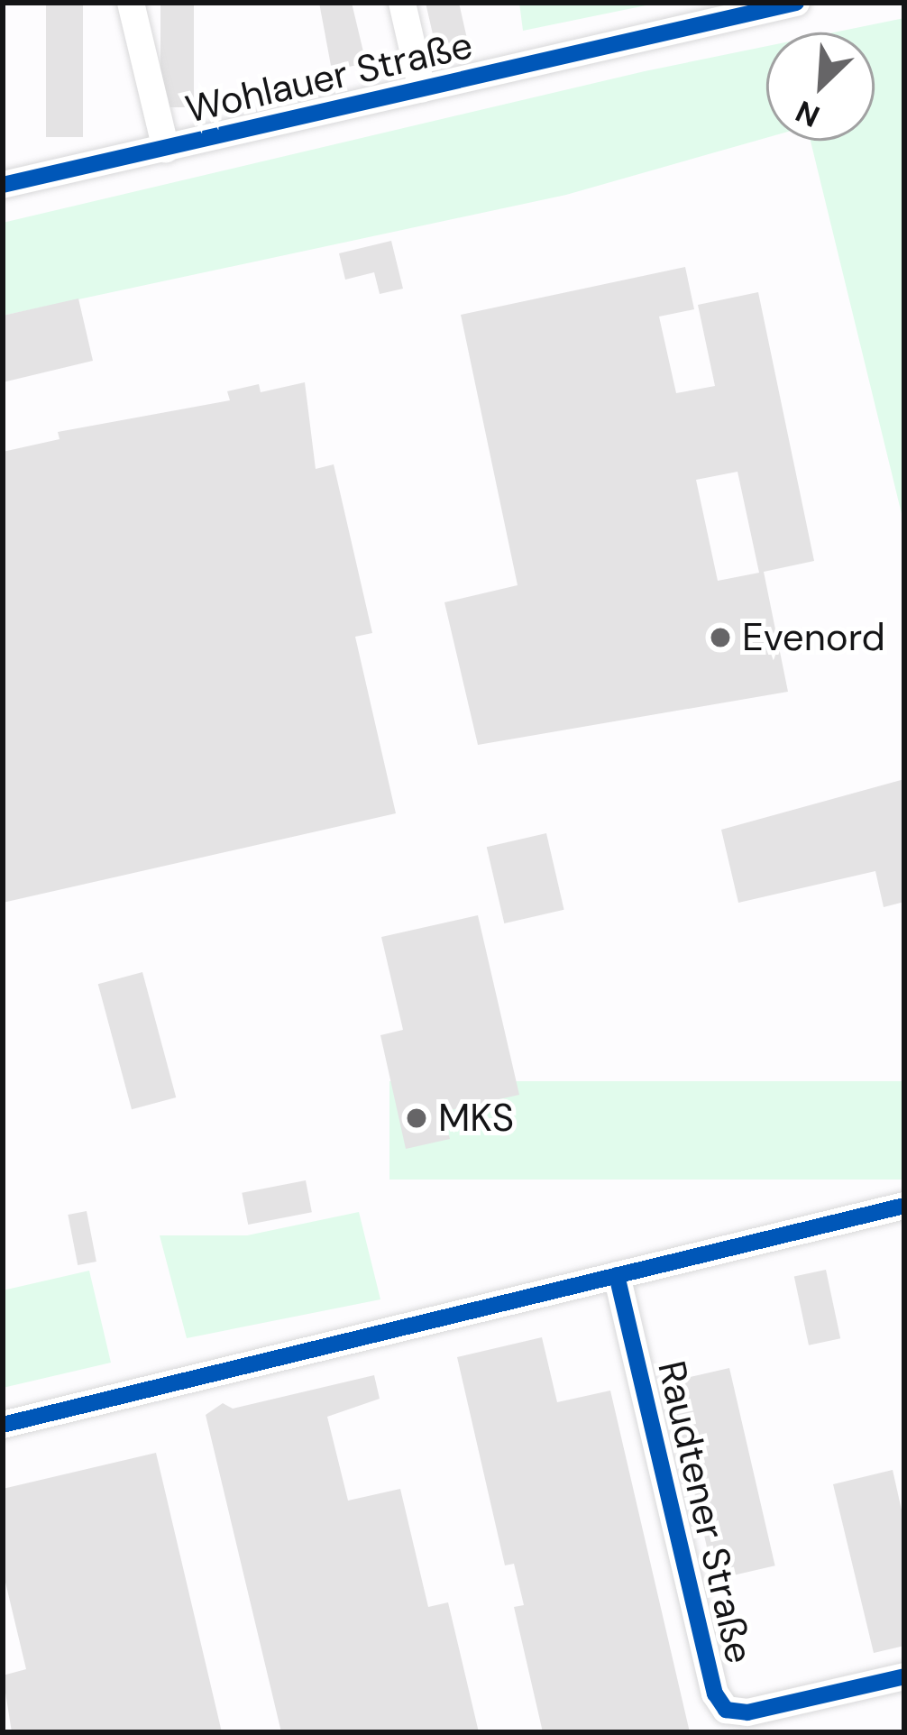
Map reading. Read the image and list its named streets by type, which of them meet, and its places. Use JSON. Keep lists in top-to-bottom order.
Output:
{
  "streets": {
    "street": ["Wohlauer Straße", "Raudtener Straße"]
  },
  "places": ["Evenord", "MKS"],
  "north": "bottom left"
}
